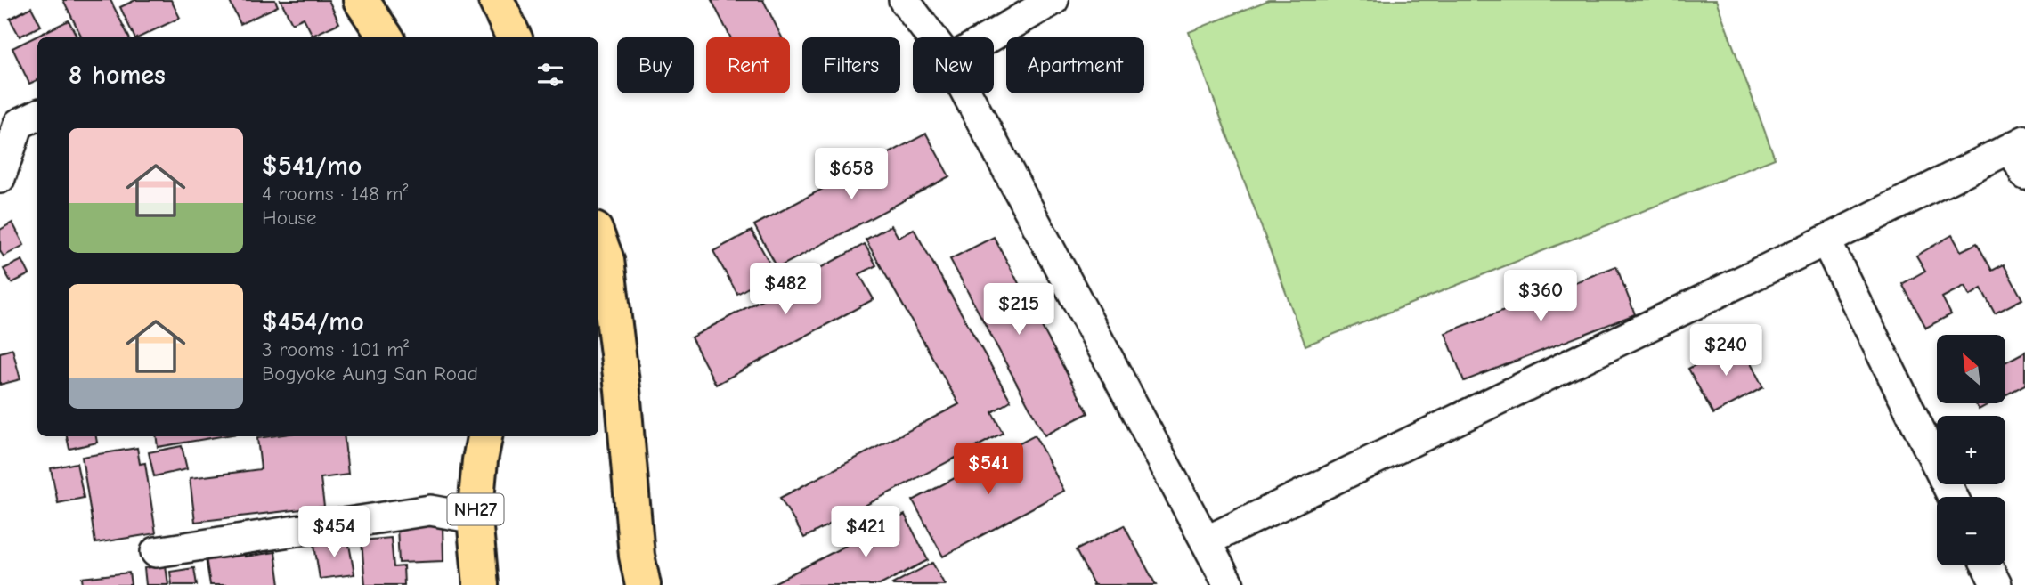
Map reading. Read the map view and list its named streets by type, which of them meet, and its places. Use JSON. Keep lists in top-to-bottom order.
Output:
{
  "streets": {
    "highway": ["NH27"]
  },
  "north": "top left",
  "page": {
    "chip": [
      "Buy",
      "Rent",
      "Filters",
      "New",
      "Apartment"
    ],
    "heading": "8 homes",
    "list": [
      {
        "name": "$541/mo",
        "note": "4 rooms · 148 m² · House"
      },
      {
        "name": "$454/mo",
        "note": "3 rooms · 101 m² · Bogyoke Aung San Road"
      }
    ],
    "price": [
      "$658",
      "$482",
      "$360",
      "$215",
      "$240",
      "$541",
      "$454",
      "$421"
    ],
    "map_buttons": ["+", "−"]
  }
}
